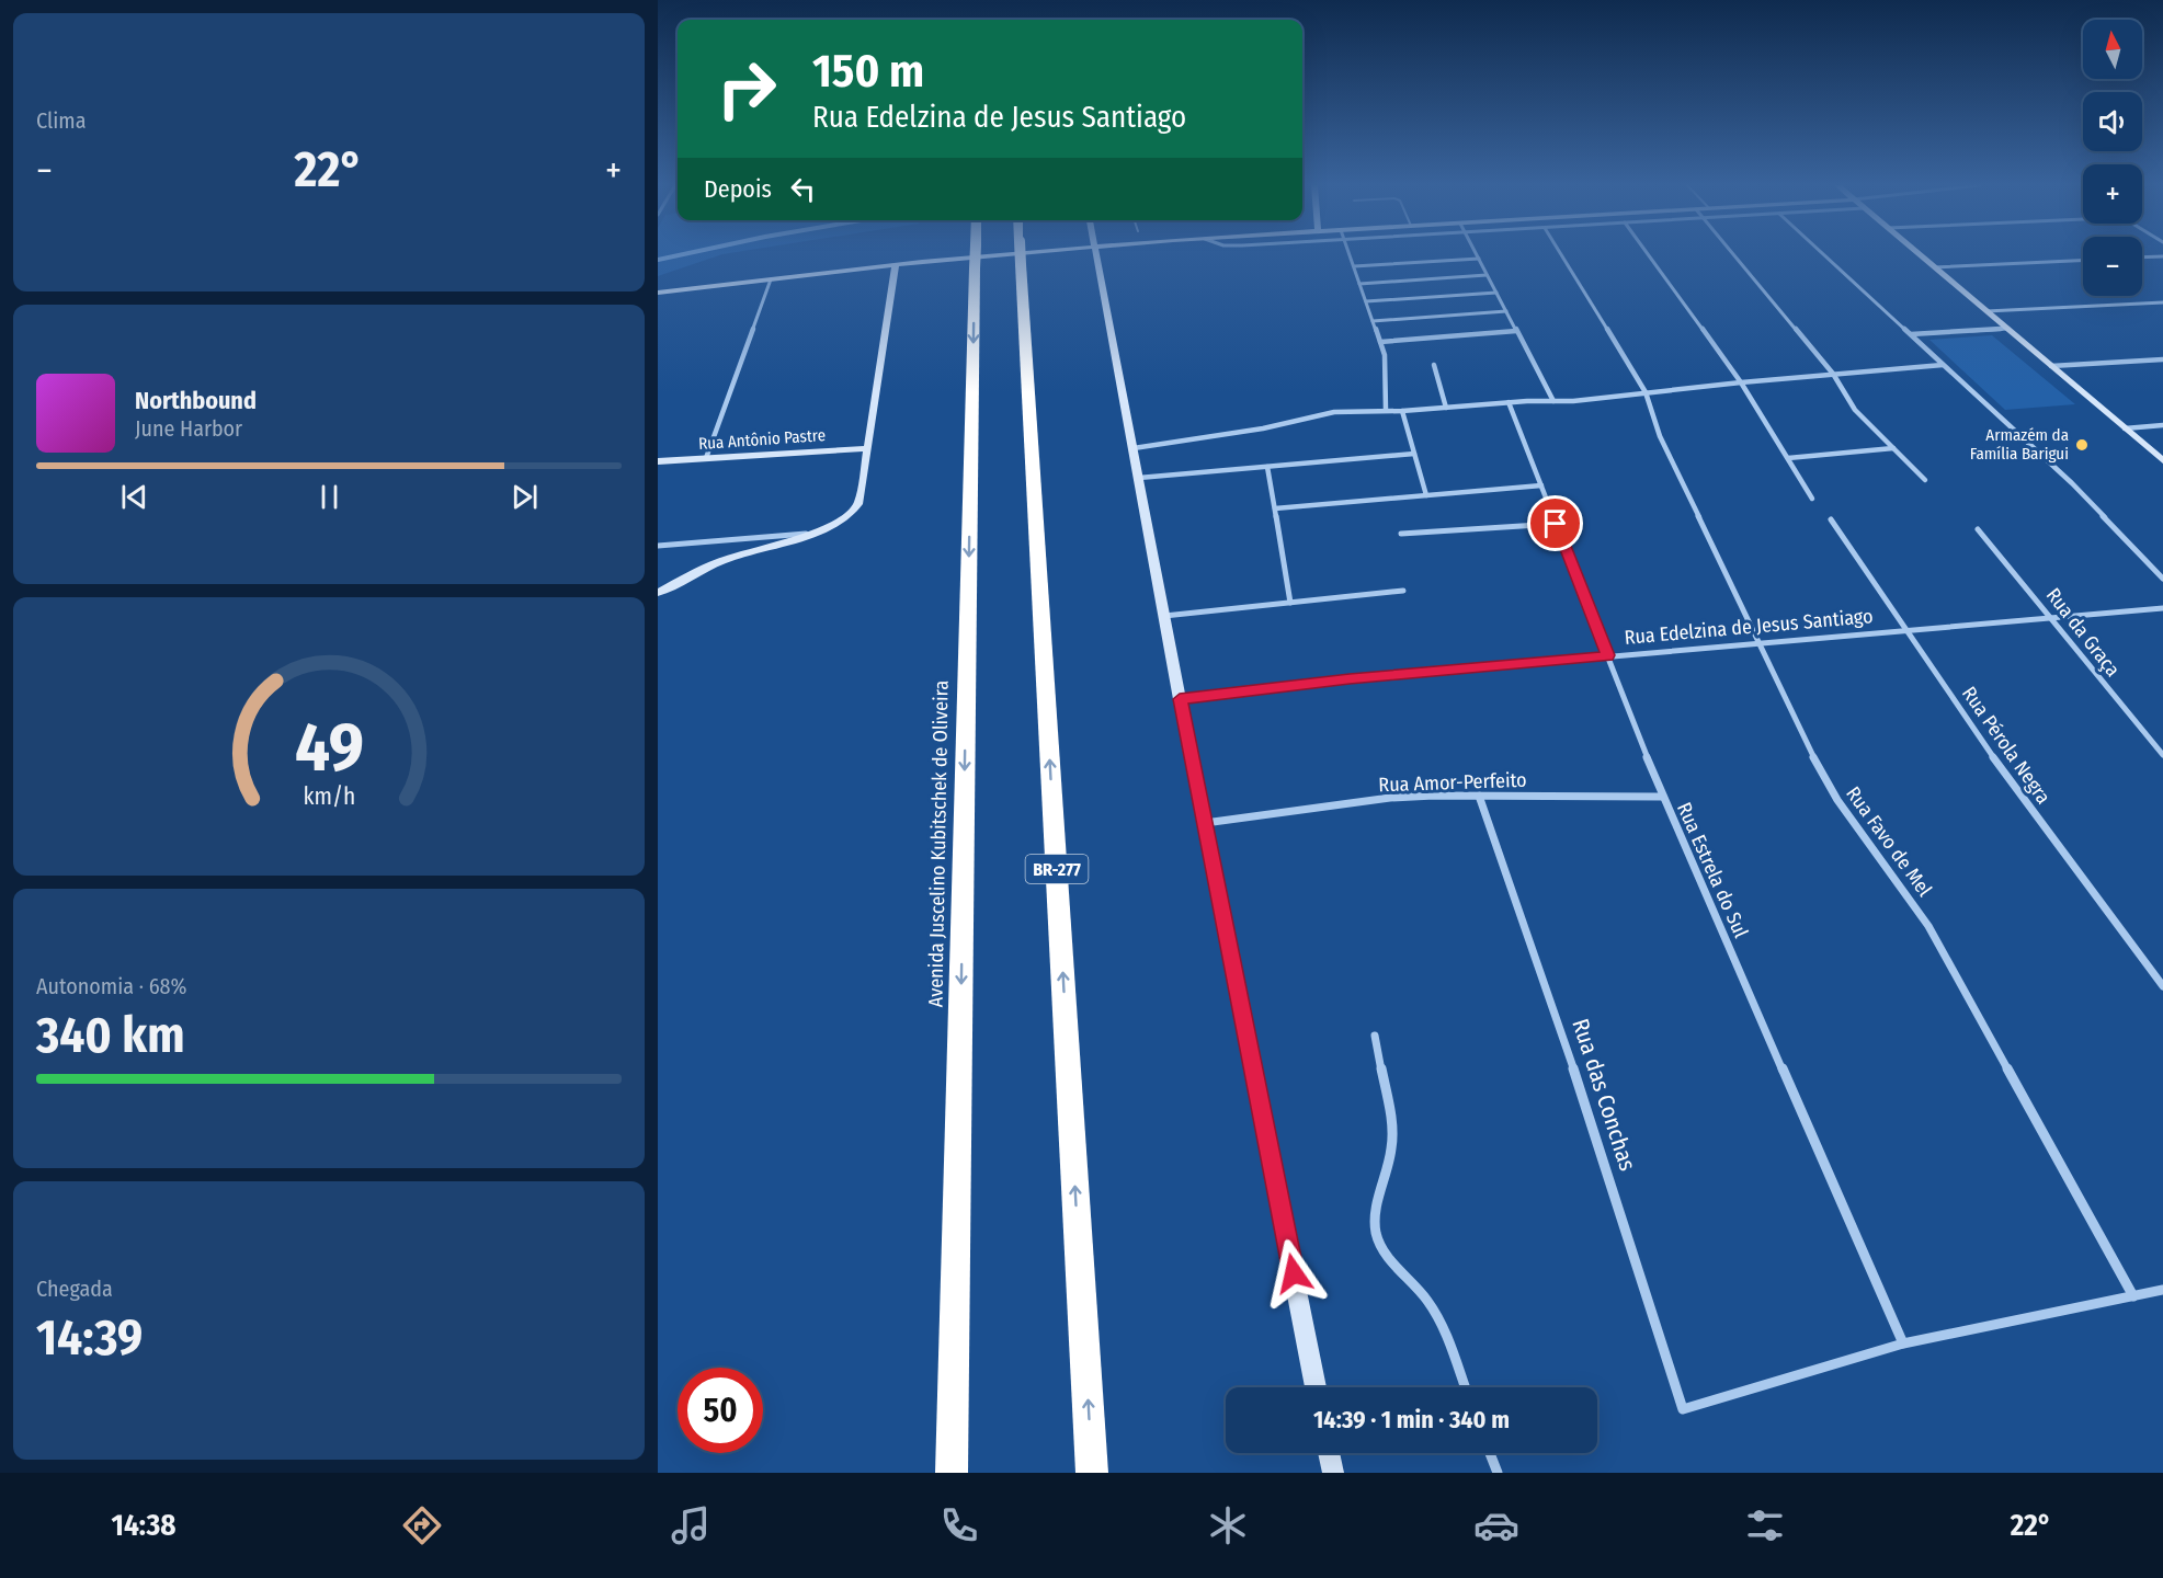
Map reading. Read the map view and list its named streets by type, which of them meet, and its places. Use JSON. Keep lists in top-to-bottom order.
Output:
{
  "streets": {
    "highway": ["Avenida Juscelino Kubitschek de Oliveira", "BR-277"],
    "street": [
      "Rua Antônio Pastre",
      "Rua Edelzina de Jesus Santiago",
      "Rua da Graça",
      "Rua Pérola Negra",
      "Rua Amor-Perfeito",
      "Rua Favo de Mel",
      "Rua Estrela do Sul",
      "Rua das Conchas"
    ]
  },
  "crossings": [
    ["Rua Edelzina de Jesus Santiago", "Rua da Graça"],
    ["Rua Edelzina de Jesus Santiago", "Rua Pérola Negra"],
    ["Rua Edelzina de Jesus Santiago", "Rua Favo de Mel"],
    ["Rua Edelzina de Jesus Santiago", "Rua Estrela do Sul"],
    ["Rua Amor-Perfeito", "Rua Estrela do Sul"],
    ["Rua Amor-Perfeito", "Rua das Conchas"],
    ["Rua Estrela do Sul", "Rua das Conchas"]
  ],
  "places": ["Armazém da Família Barigui"],
  "north": "top",
  "page": {
    "tile": [
      "Clima",
      ["Autonomia · 68%", "340 km"],
      ["Chegada", "14:39"]
    ],
    "map_buttons": ["+", "−"],
    "turn": ["150 m", "Rua Edelzina de Jesus Santiago"],
    "heat": ["−", "22°", "+"],
    "then": "Depois",
    "song": ["Northbound", "June Harbor"],
    "limit": "50",
    "trip": "14:39 · 1 min · 340 m",
    "tabs": ["14:38", "22°"],
    "gauge": ["49", "km/h"]
  }
}
